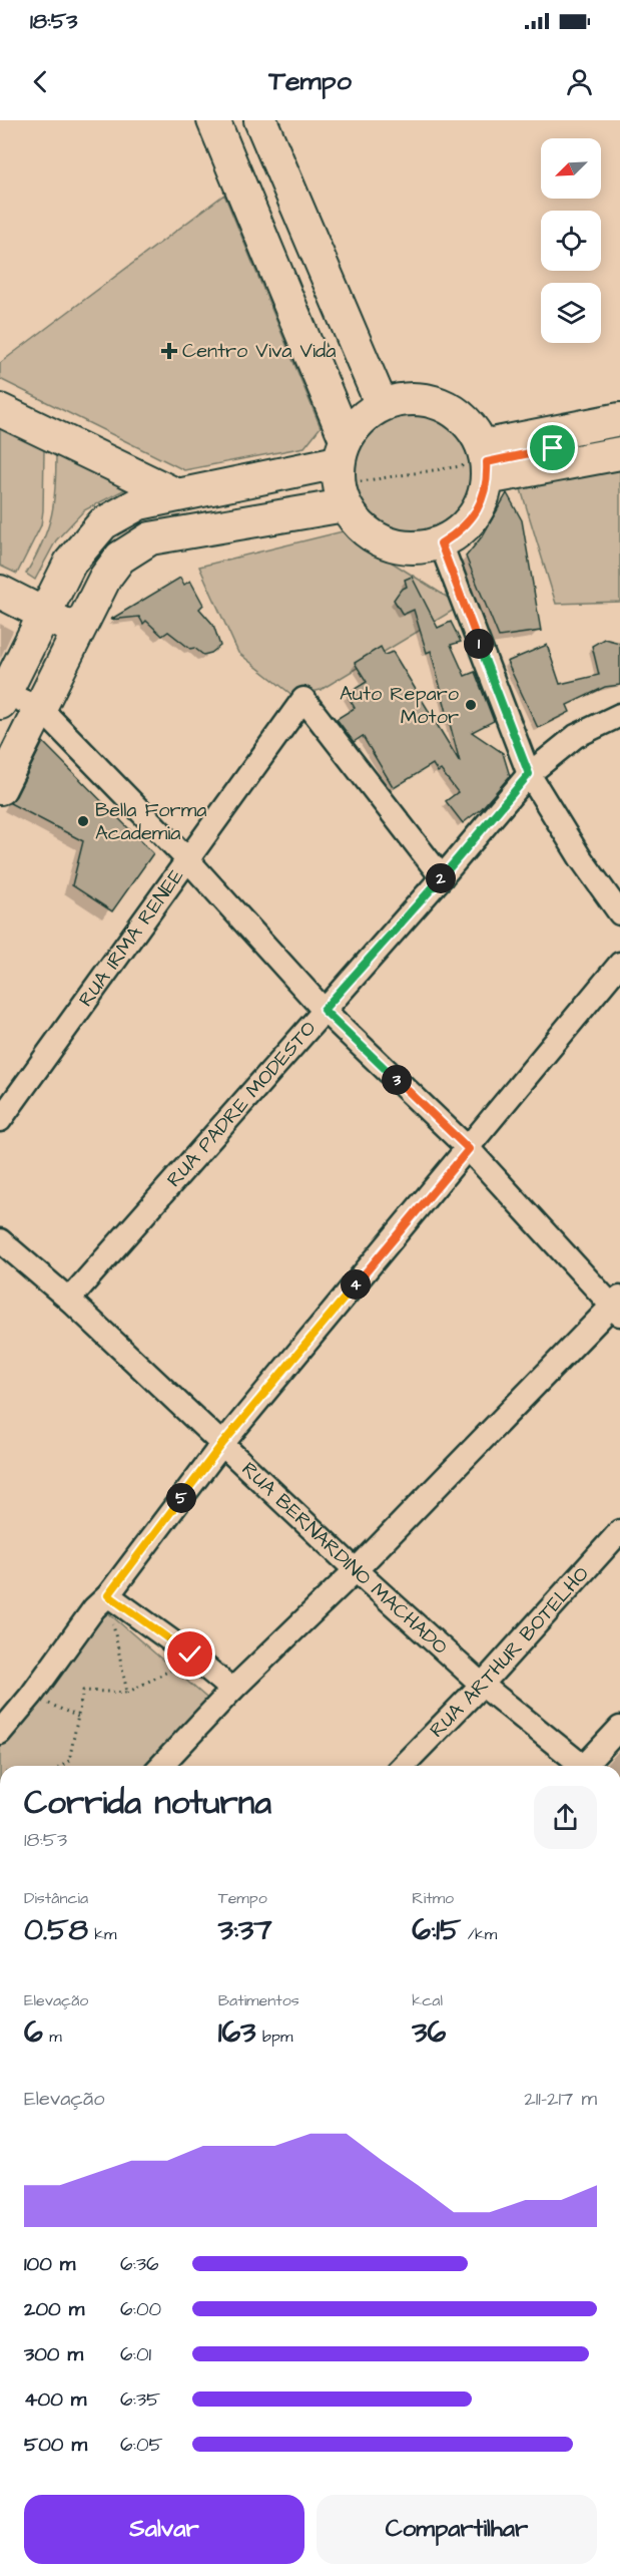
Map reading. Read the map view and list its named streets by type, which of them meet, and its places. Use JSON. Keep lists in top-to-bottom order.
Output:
{
  "streets": {
    "street": [
      "RUA IRMÃ RENEE",
      "RUA PADRE MODESTO",
      "RUA BERNARDINO MACHADO",
      "RUA ARTHUR BOTELHO"
    ]
  },
  "crossings": [
    ["RUA IRMÃ RENEE", "RUA PADRE MODESTO"],
    ["RUA PADRE MODESTO", "RUA BERNARDINO MACHADO"],
    ["RUA BERNARDINO MACHADO", "RUA ARTHUR BOTELHO"]
  ],
  "places": {
    "health": ["Centro Viva Vida"],
    "other": ["Auto Reparo Motor", "Bella Forma Academia"]
  },
  "north": "bottom left",
  "page": {
    "status": "18:53",
    "header": "Tempo",
    "pins": [
      "1",
      "2",
      "3",
      "4",
      "5"
    ],
    "heading": ["Corrida noturna", "18:53"],
    "stats": [
      ["Distância", "0.58 km"],
      ["Tempo", "3:37"],
      ["Ritmo", "6:15 /km"],
      ["Elevação", "6 m"],
      ["Batimentos", "163 bpm"],
      ["kcal", "36"]
    ],
    "chart": ["Elevação", "211–217 m"],
    "list": [
      {
        "name": "100 m",
        "note": "6:36"
      },
      {
        "name": "200 m",
        "note": "6:00"
      },
      {
        "name": "300 m",
        "note": "6:01"
      },
      {
        "name": "400 m",
        "note": "6:35"
      },
      {
        "name": "500 m",
        "note": "6:05"
      }
    ],
    "buttons": ["Salvar", "Compartilhar"]
  }
}
